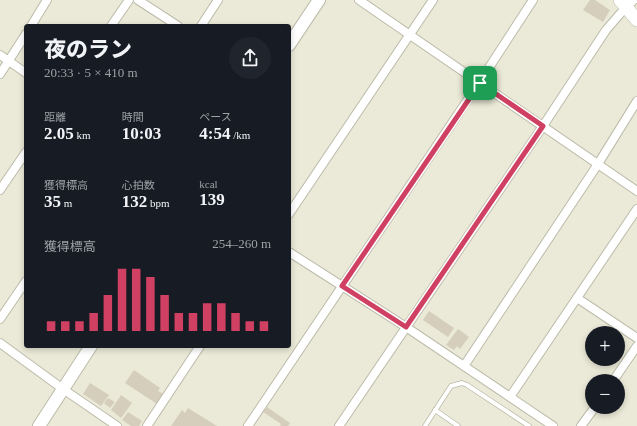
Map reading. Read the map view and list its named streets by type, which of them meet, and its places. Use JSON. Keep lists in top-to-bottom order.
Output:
{
  "page": {
    "heading": ["夜のラン", "20:33 · 5 × 410 m"],
    "stats": [
      ["距離", "2.05 km"],
      ["時間", "10:03"],
      ["ペース", "4:54 /km"],
      ["獲得標高", "35 m"],
      ["心拍数", "132 bpm"],
      ["kcal", "139"]
    ],
    "chart": ["獲得標高", "254–260 m"],
    "map_buttons": ["+", "−"]
  }
}
